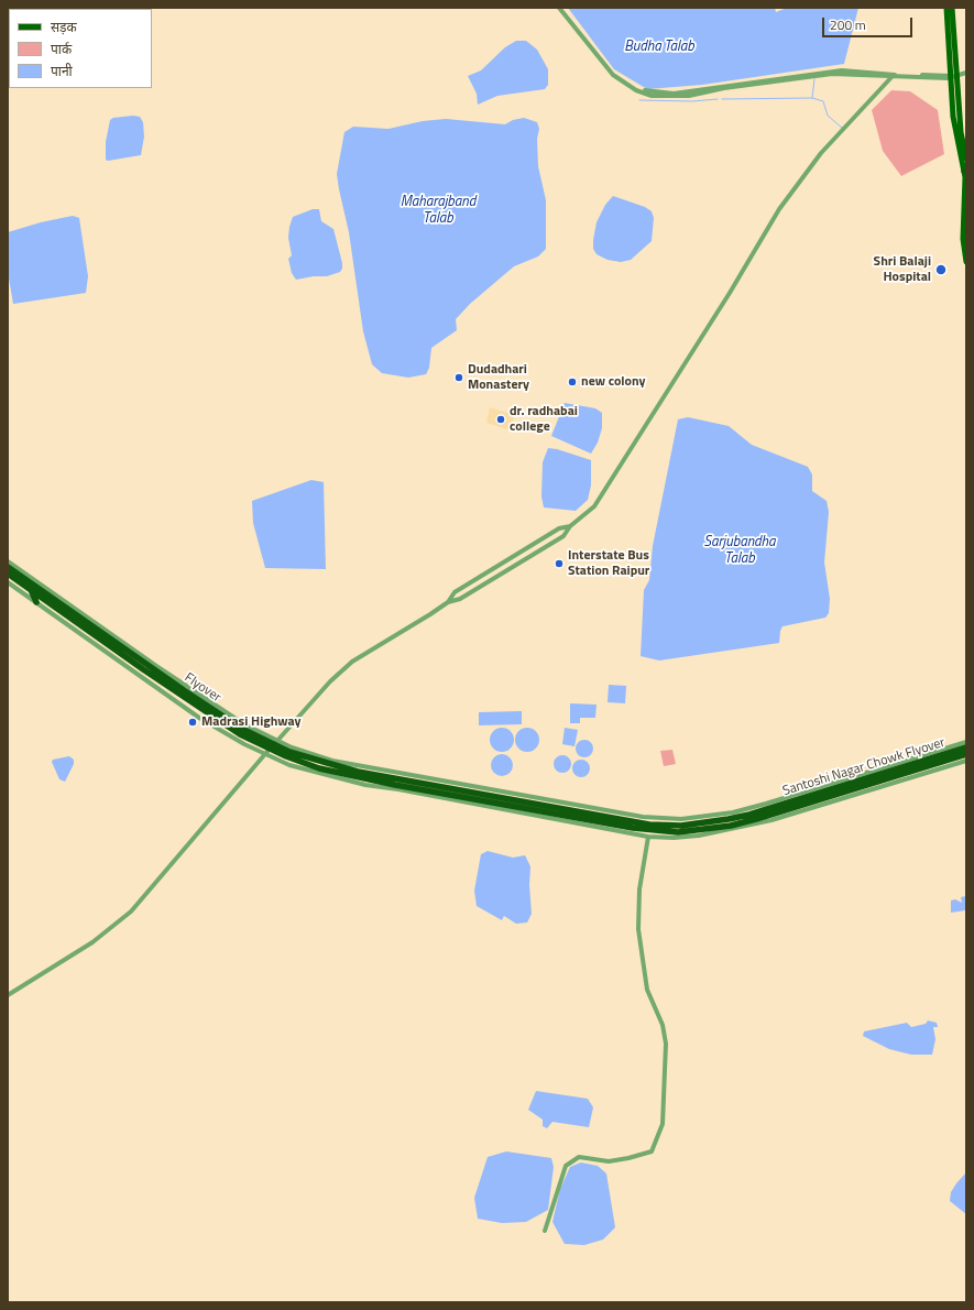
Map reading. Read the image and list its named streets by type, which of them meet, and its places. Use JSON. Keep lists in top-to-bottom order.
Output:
{
  "streets": {
    "highway": ["Flyover", "Santoshi Nagar Chowk Flyover"]
  },
  "crossings": [
    ["Flyover", "Santoshi Nagar Chowk Flyover"]
  ],
  "water": ["Budha Talab", "Maharajband Talab", "Sarjubandha Talab"],
  "places": [
    "Shri Balaji Hospital",
    "Dudadhari Monastery",
    "new colony",
    "dr. radhabai college",
    "Interstate Bus Station Raipur",
    "Madrasi Highway"
  ],
  "legend": ["सड़क", "पार्क", "पानी"],
  "scale_bar": "200 m"
}
